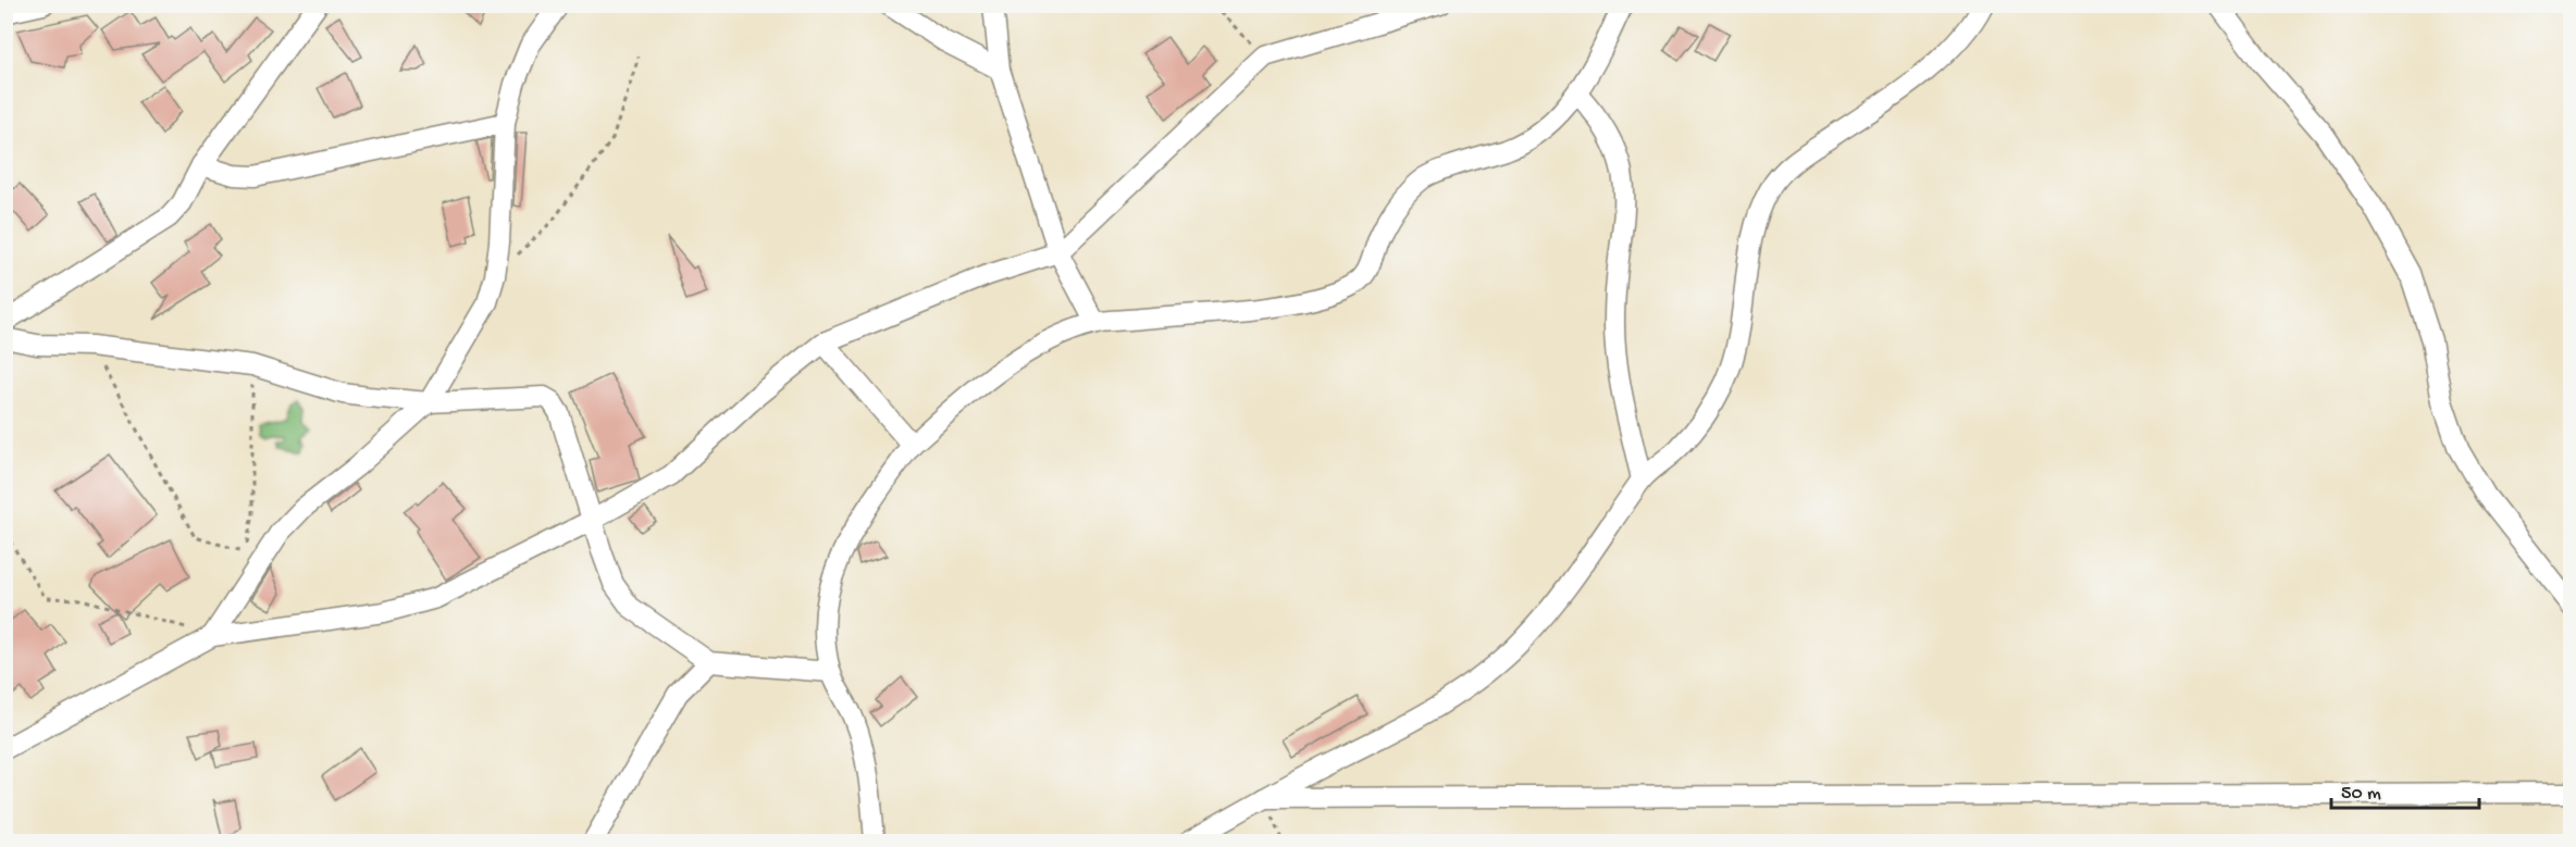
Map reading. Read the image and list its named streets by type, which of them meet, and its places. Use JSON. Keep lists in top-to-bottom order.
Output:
{
  "scale_bar": "50 m"
}
